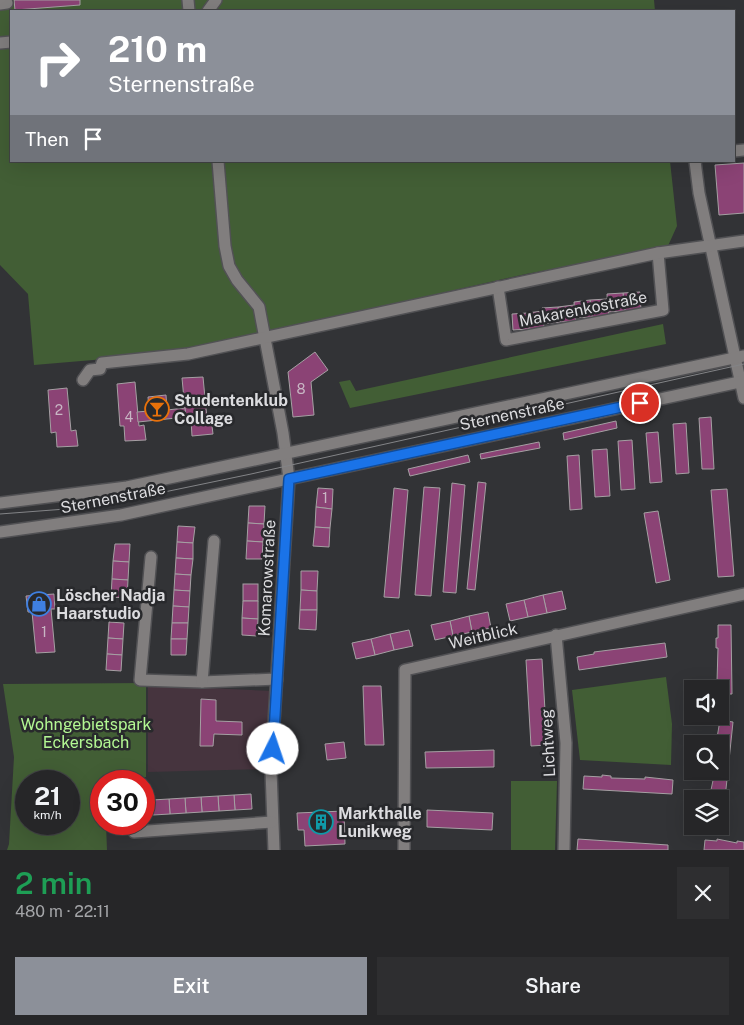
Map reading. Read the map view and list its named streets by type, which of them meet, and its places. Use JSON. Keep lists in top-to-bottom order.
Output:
{
  "streets": {
    "street": [
      "Makarenkostraße",
      "Sternenstraße",
      "Komarowstraße",
      "Weitblick",
      "Lichtweg"
    ]
  },
  "crossings": [
    ["Sternenstraße", "Komarowstraße"],
    ["Weitblick", "Lichtweg"]
  ],
  "parks": ["Wohngebietspark Eckersbach"],
  "places": {
    "bar": ["Studentenklub Collage"],
    "shop": ["Löscher Nadja Haarstudio"],
    "building": ["Markthalle Lunikweg"]
  },
  "house_numbers": [
    "8",
    "2",
    "4",
    "1",
    "1"
  ],
  "page": {
    "turn": ["210 m", "Sternenstraße"],
    "then": "Then",
    "speed": "21 km/h",
    "limit": "30",
    "heading": ["2 min", "480 m · 22:11"],
    "buttons": ["Exit", "Share"]
  }
}
